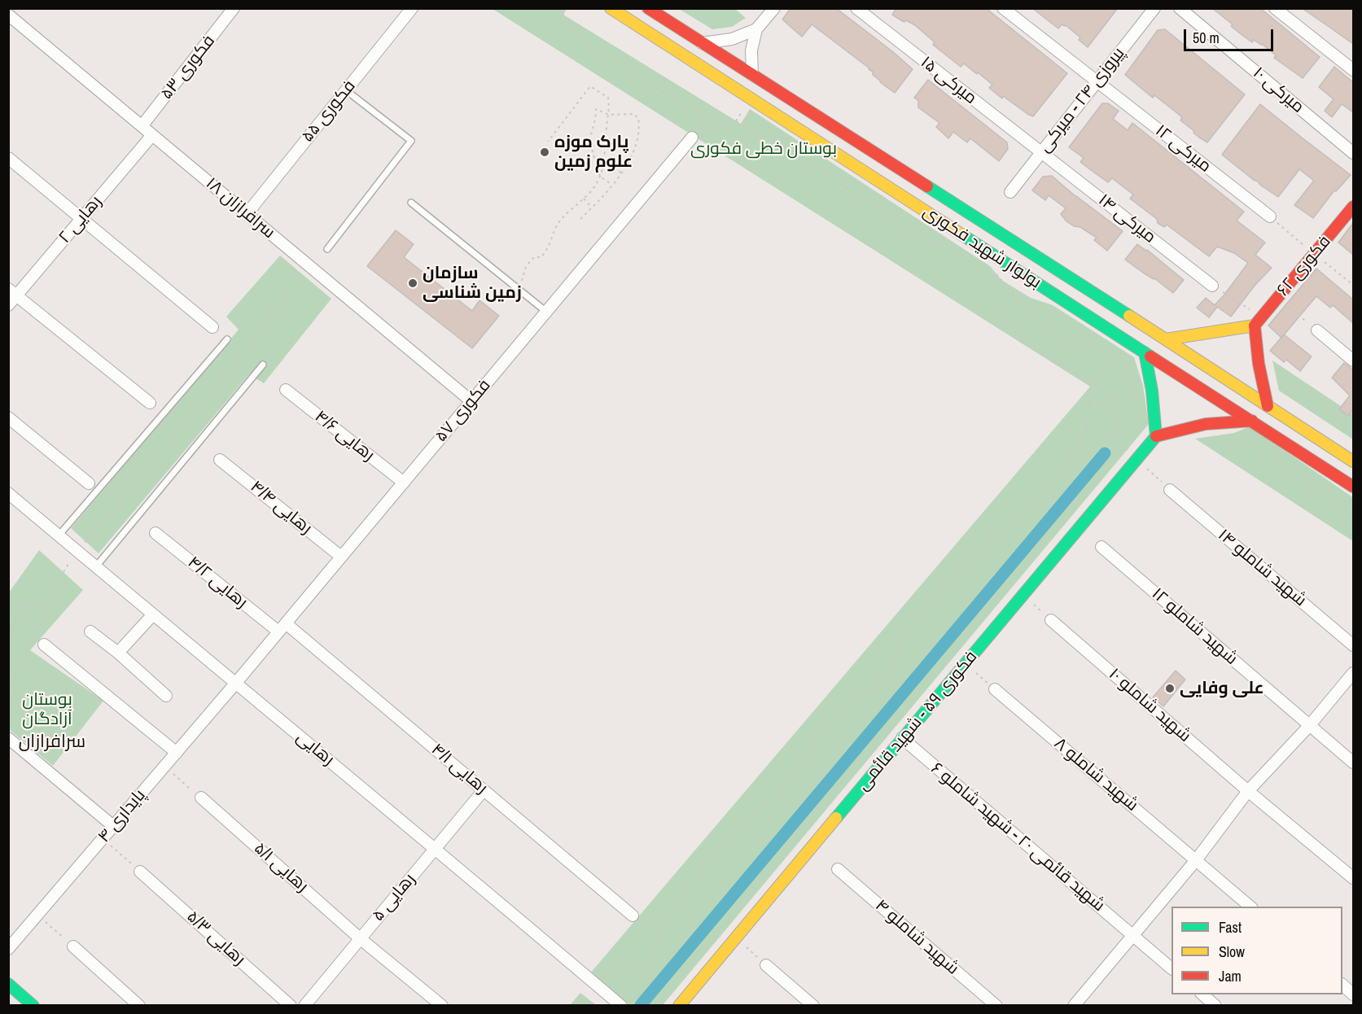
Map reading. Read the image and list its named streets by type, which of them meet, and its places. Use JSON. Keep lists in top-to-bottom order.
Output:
{
  "streets": {
    "main road": ["بولوار شهید فکوری", "فکوری ۶۲", "فکوری ۵۹ - شهید قائمی"],
    "street": [
      "فکوری ۵۳",
      "میرکی ۱۵",
      "میرکی ۱۰",
      "پیروزی ۲۴ - میرکی",
      "فکوری ۵۵",
      "میرکی ۱۲",
      "سرافرازان ۱۸",
      "میرکی ۱۴",
      "رهایی ۲",
      "فکوری ۵۷",
      "رهایی ۴/۶",
      "رهایی ۴/۴",
      "شهید شاملو ۱۴",
      "رهایی ۴/۲",
      "شهید شاملو ۱۲",
      "شهید شاملو ۱۰",
      "رهایی",
      "رهایی ۴/۱",
      "شهید شاملو ۸",
      "پایداری ۴",
      "شهید قائمی ۲۰ - شهید شاملو ۶",
      "رهایی ۵/۱",
      "رهایی ۵",
      "شهید شاملو ۴",
      "رهایی ۵/۳"
    ]
  },
  "crossings": [
    ["فکوری ۵۳", "سرافرازان ۱۸"],
    ["میرکی ۱۵", "پیروزی ۲۴ - میرکی"],
    ["میرکی ۱۵", "میرکی ۱۴"],
    ["پیروزی ۲۴ - میرکی", "میرکی ۱۲"],
    ["پیروزی ۲۴ - میرکی", "میرکی ۱۴"],
    ["فکوری ۵۵", "سرافرازان ۱۸"],
    ["سرافرازان ۱۸", "رهایی ۲"],
    ["سرافرازان ۱۸", "فکوری ۵۷"],
    ["فکوری ۵۷", "رهایی ۴/۶"],
    ["فکوری ۵۷", "رهایی ۴/۴"],
    ["فکوری ۵۷", "رهایی ۴/۲"],
    ["فکوری ۵۷", "رهایی"],
    ["فکوری ۵۷", "رهایی ۴/۱"],
    ["فکوری ۵۷", "پایداری ۴"],
    ["رهایی ۴/۲", "رهایی ۴/۱"],
    ["فکوری ۵۹ - شهید قائمی", "شهید قائمی ۲۰ - شهید شاملو ۶"],
    ["رهایی", "پایداری ۴"],
    ["رهایی", "رهایی ۵"],
    ["رهایی ۴/۱", "رهایی ۵"],
    ["رهایی ۵/۱", "رهایی ۵"]
  ],
  "districts": ["سرافرازان"],
  "parks": ["بوستان خطی فکوری", "بوستان آزادگان"],
  "places": ["پارک موزه علوم زمین", "سازمان زمین شناسی", "علی وفایی"],
  "legend": ["Fast", "Slow", "Jam"],
  "scale_bar": "50 m"
}
